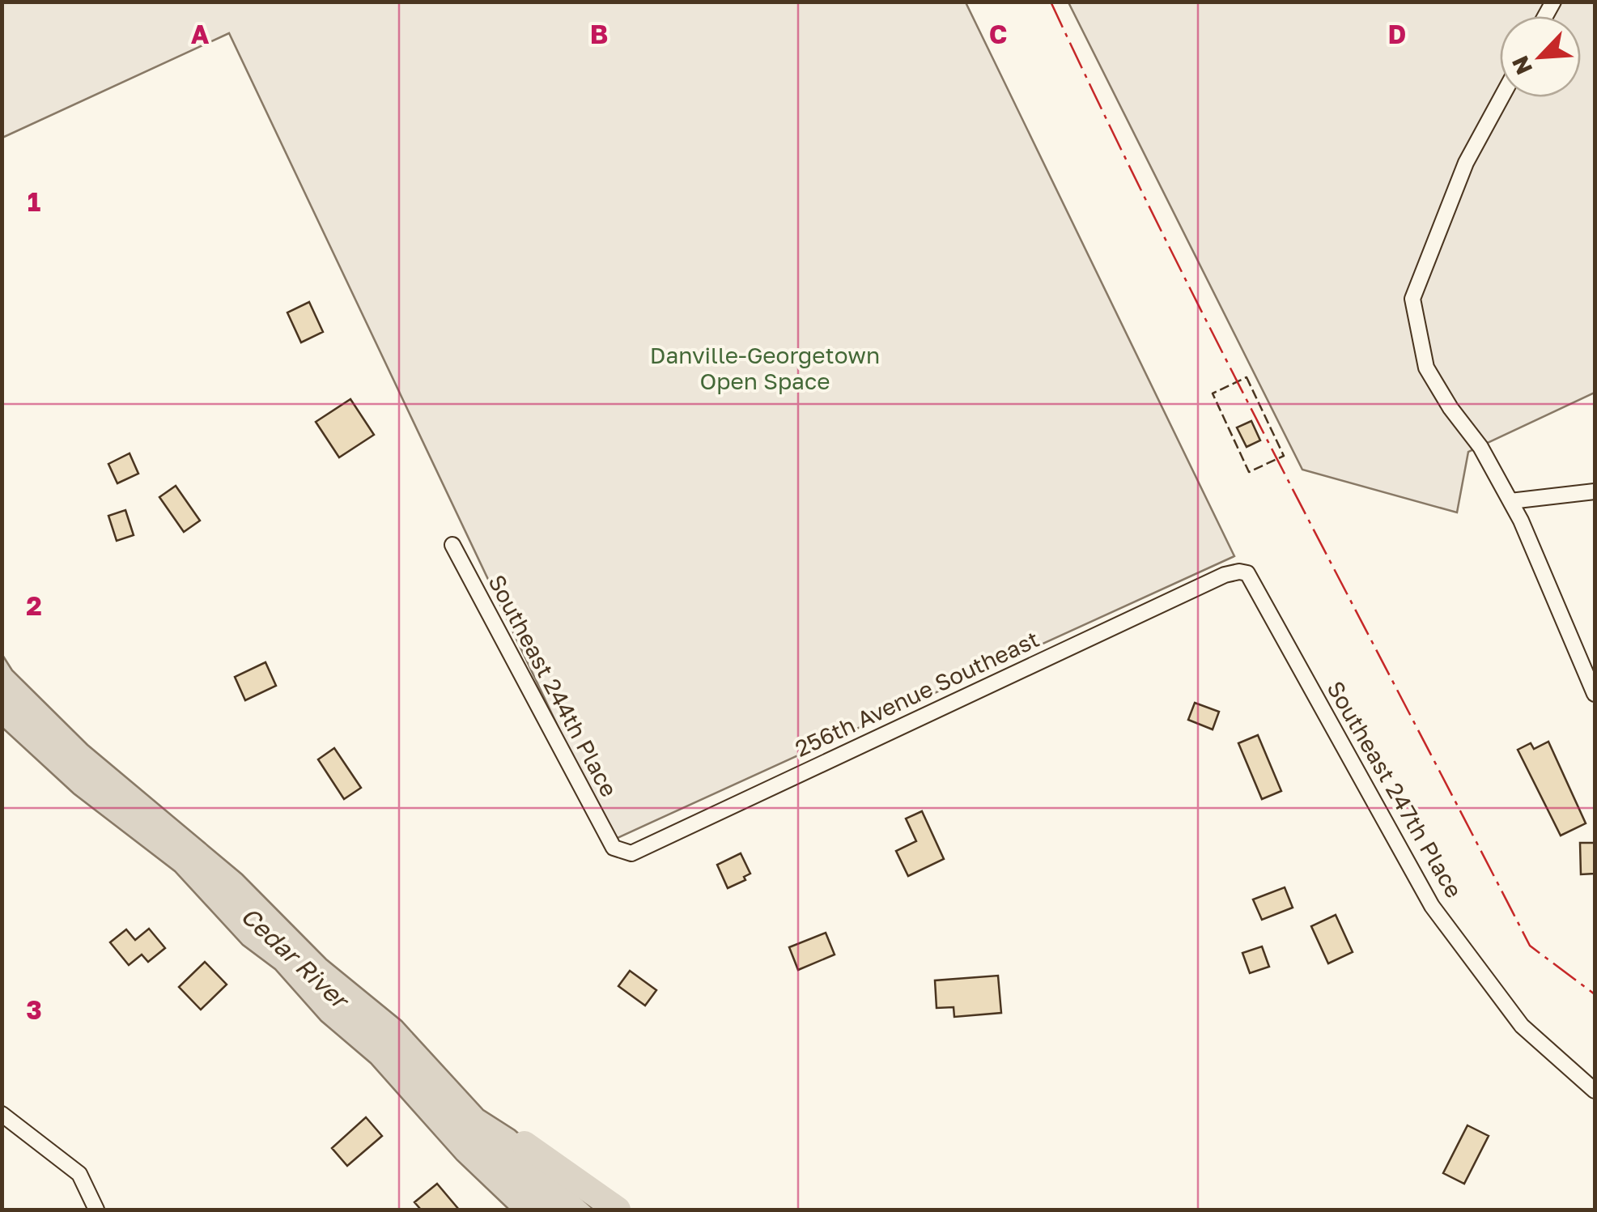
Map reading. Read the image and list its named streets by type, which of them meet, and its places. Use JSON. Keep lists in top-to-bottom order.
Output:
{
  "streets": {
    "street": ["Southeast 244th Place", "256th Avenue Southeast", "Southeast 247th Place"]
  },
  "crossings": [
    ["Southeast 244th Place", "256th Avenue Southeast"],
    ["256th Avenue Southeast", "Southeast 247th Place"]
  ],
  "water": ["Cedar River"],
  "parks": ["Danville-Georgetown Open Space"],
  "north": "bottom left",
  "grid": {
    "columns": [
      "A",
      "B",
      "C",
      "D"
    ],
    "rows": ["1", "2", "3"]
  }
}
